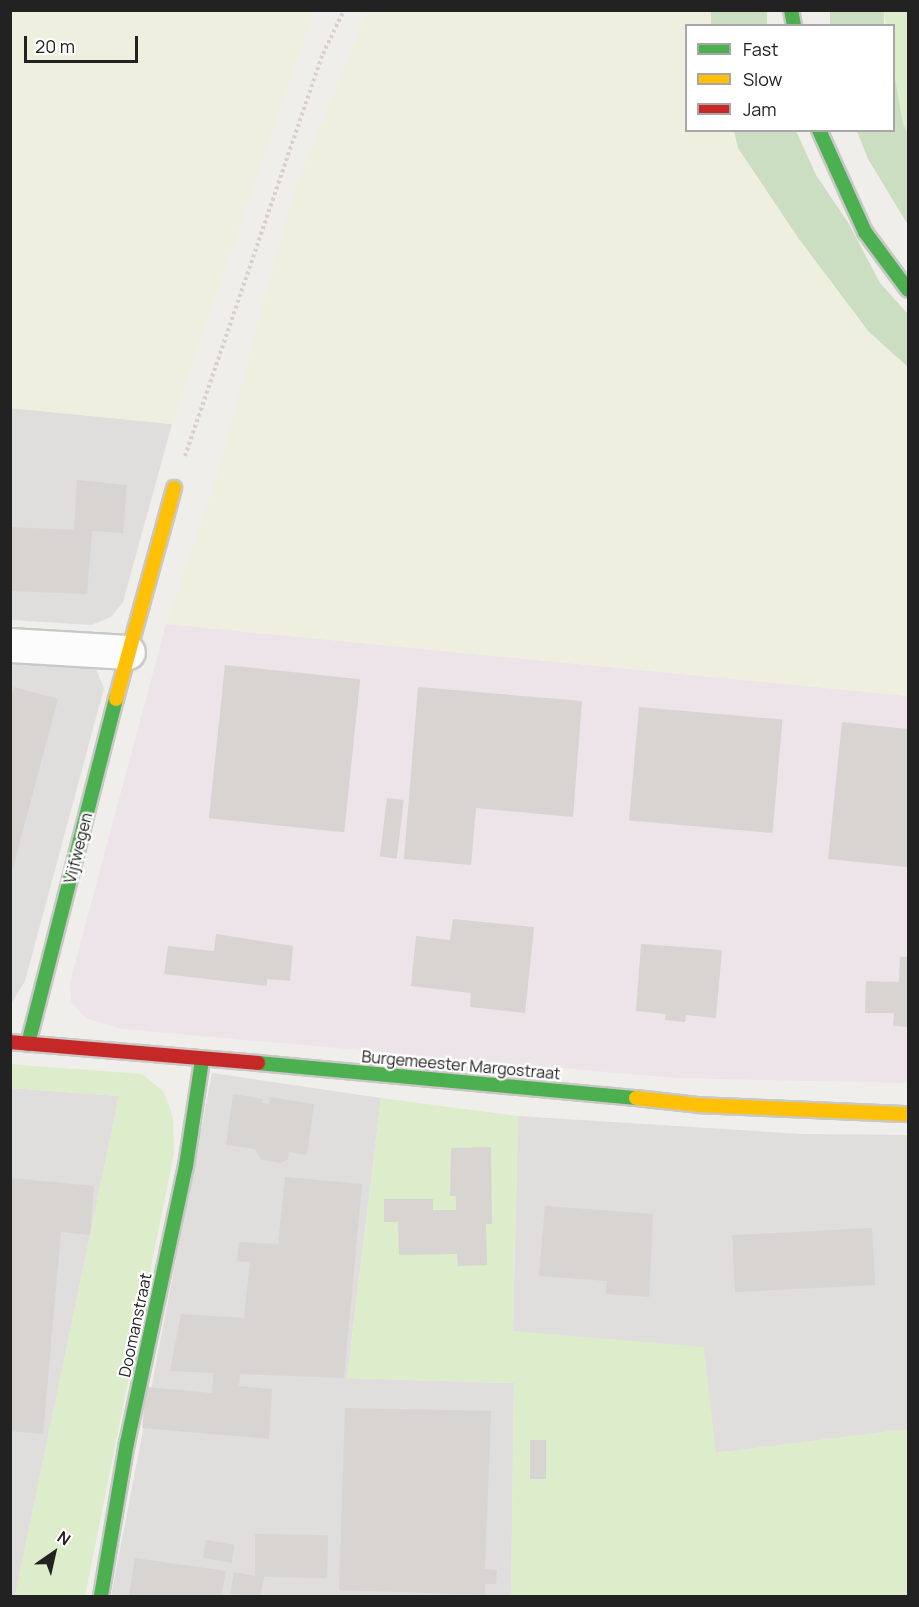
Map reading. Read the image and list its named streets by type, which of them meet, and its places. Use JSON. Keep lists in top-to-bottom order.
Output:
{
  "streets": {
    "street": ["Vijfwegen", "Burgemeester Margostraat", "Doomanstraat"]
  },
  "crossings": [
    ["Vijfwegen", "Burgemeester Margostraat"],
    ["Burgemeester Margostraat", "Doomanstraat"]
  ],
  "legend": ["Fast", "Slow", "Jam"],
  "scale_bar": "20 m",
  "north": "top right"
}
